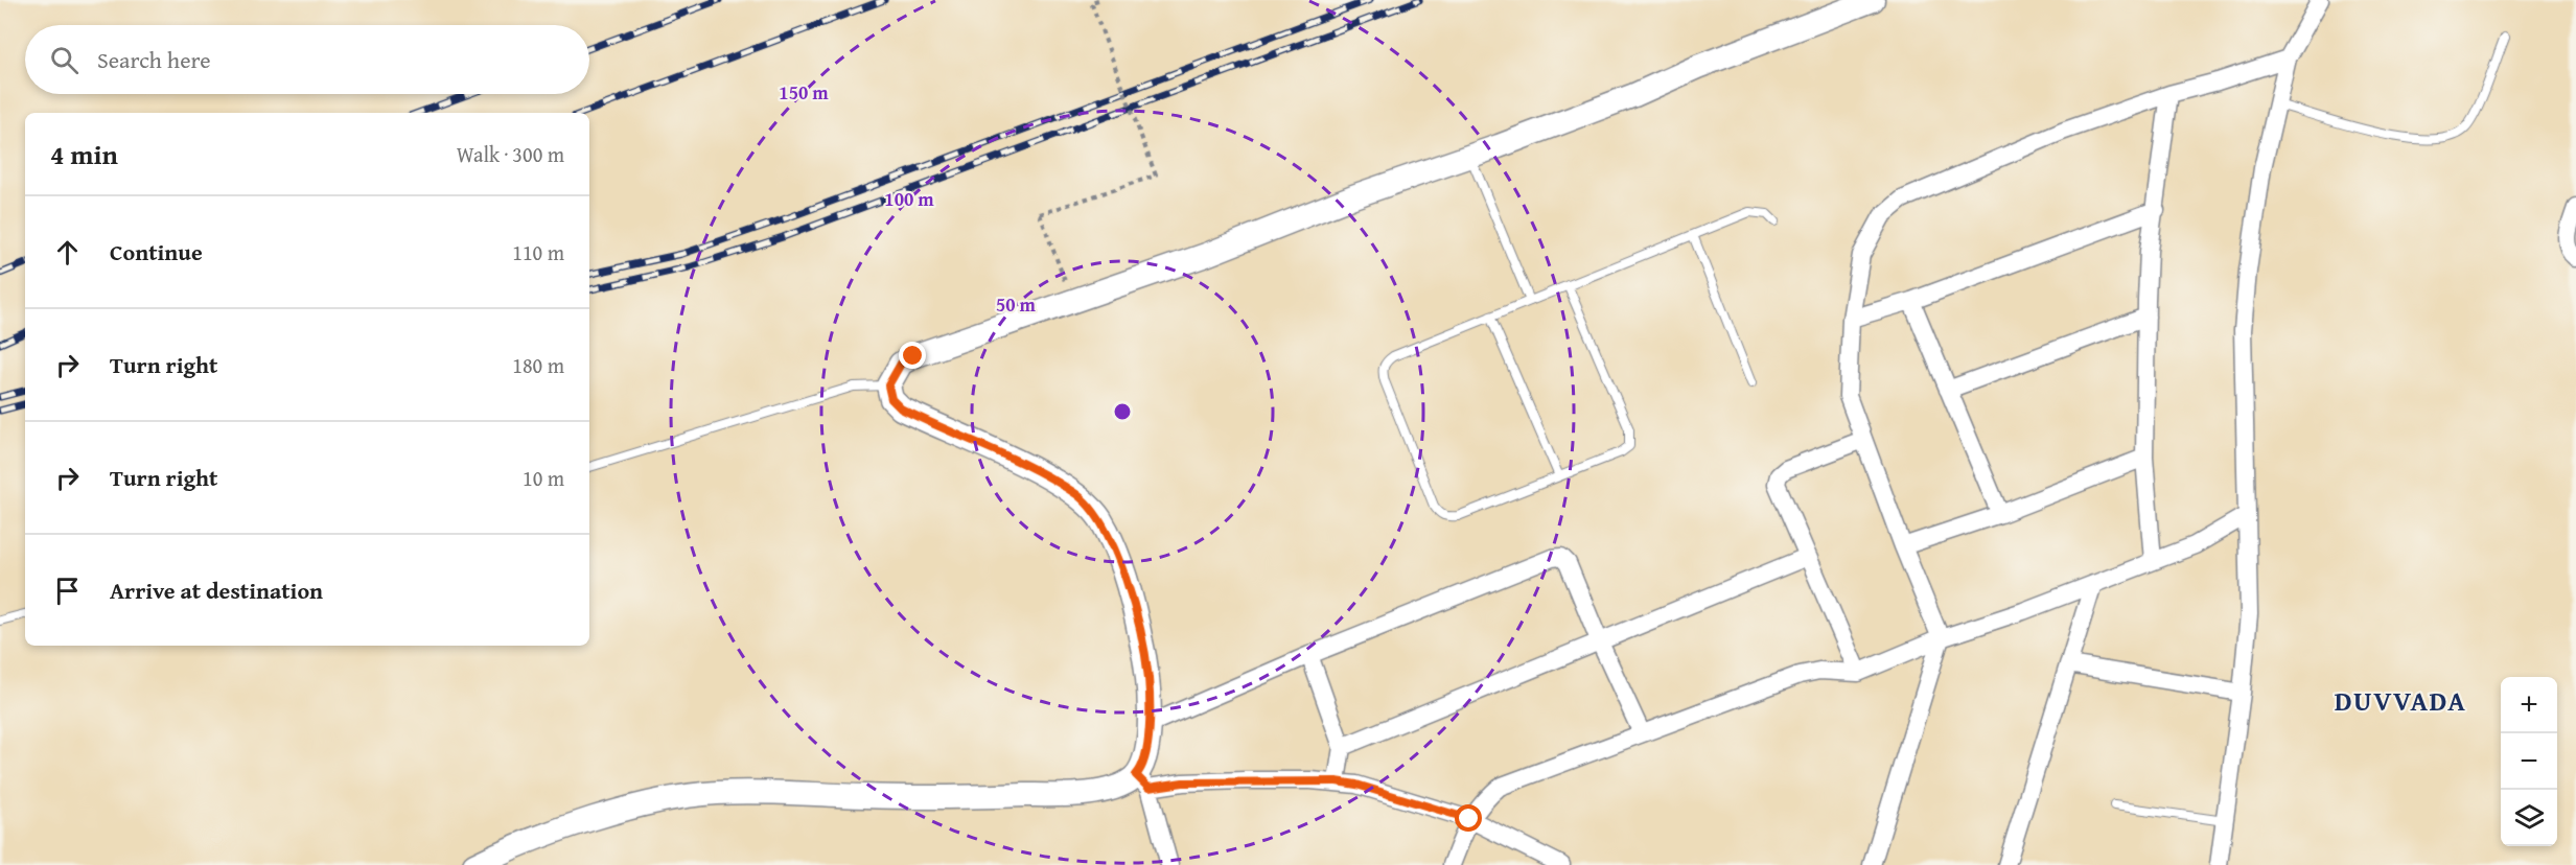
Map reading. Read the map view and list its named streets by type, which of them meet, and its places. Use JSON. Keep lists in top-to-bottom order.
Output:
{
  "districts": ["DUVVADA"],
  "page": {
    "search": "Search here",
    "heading": ["4 min", "Walk · 300 m"],
    "list": [
      ["Continue", "110 m"],
      ["Turn right", "180 m"],
      ["Turn right", "10 m"],
      "Arrive at destination"
    ],
    "map_buttons": ["+", "−"]
  },
  "rings": ["150 m", "100 m", "50 m"]
}
